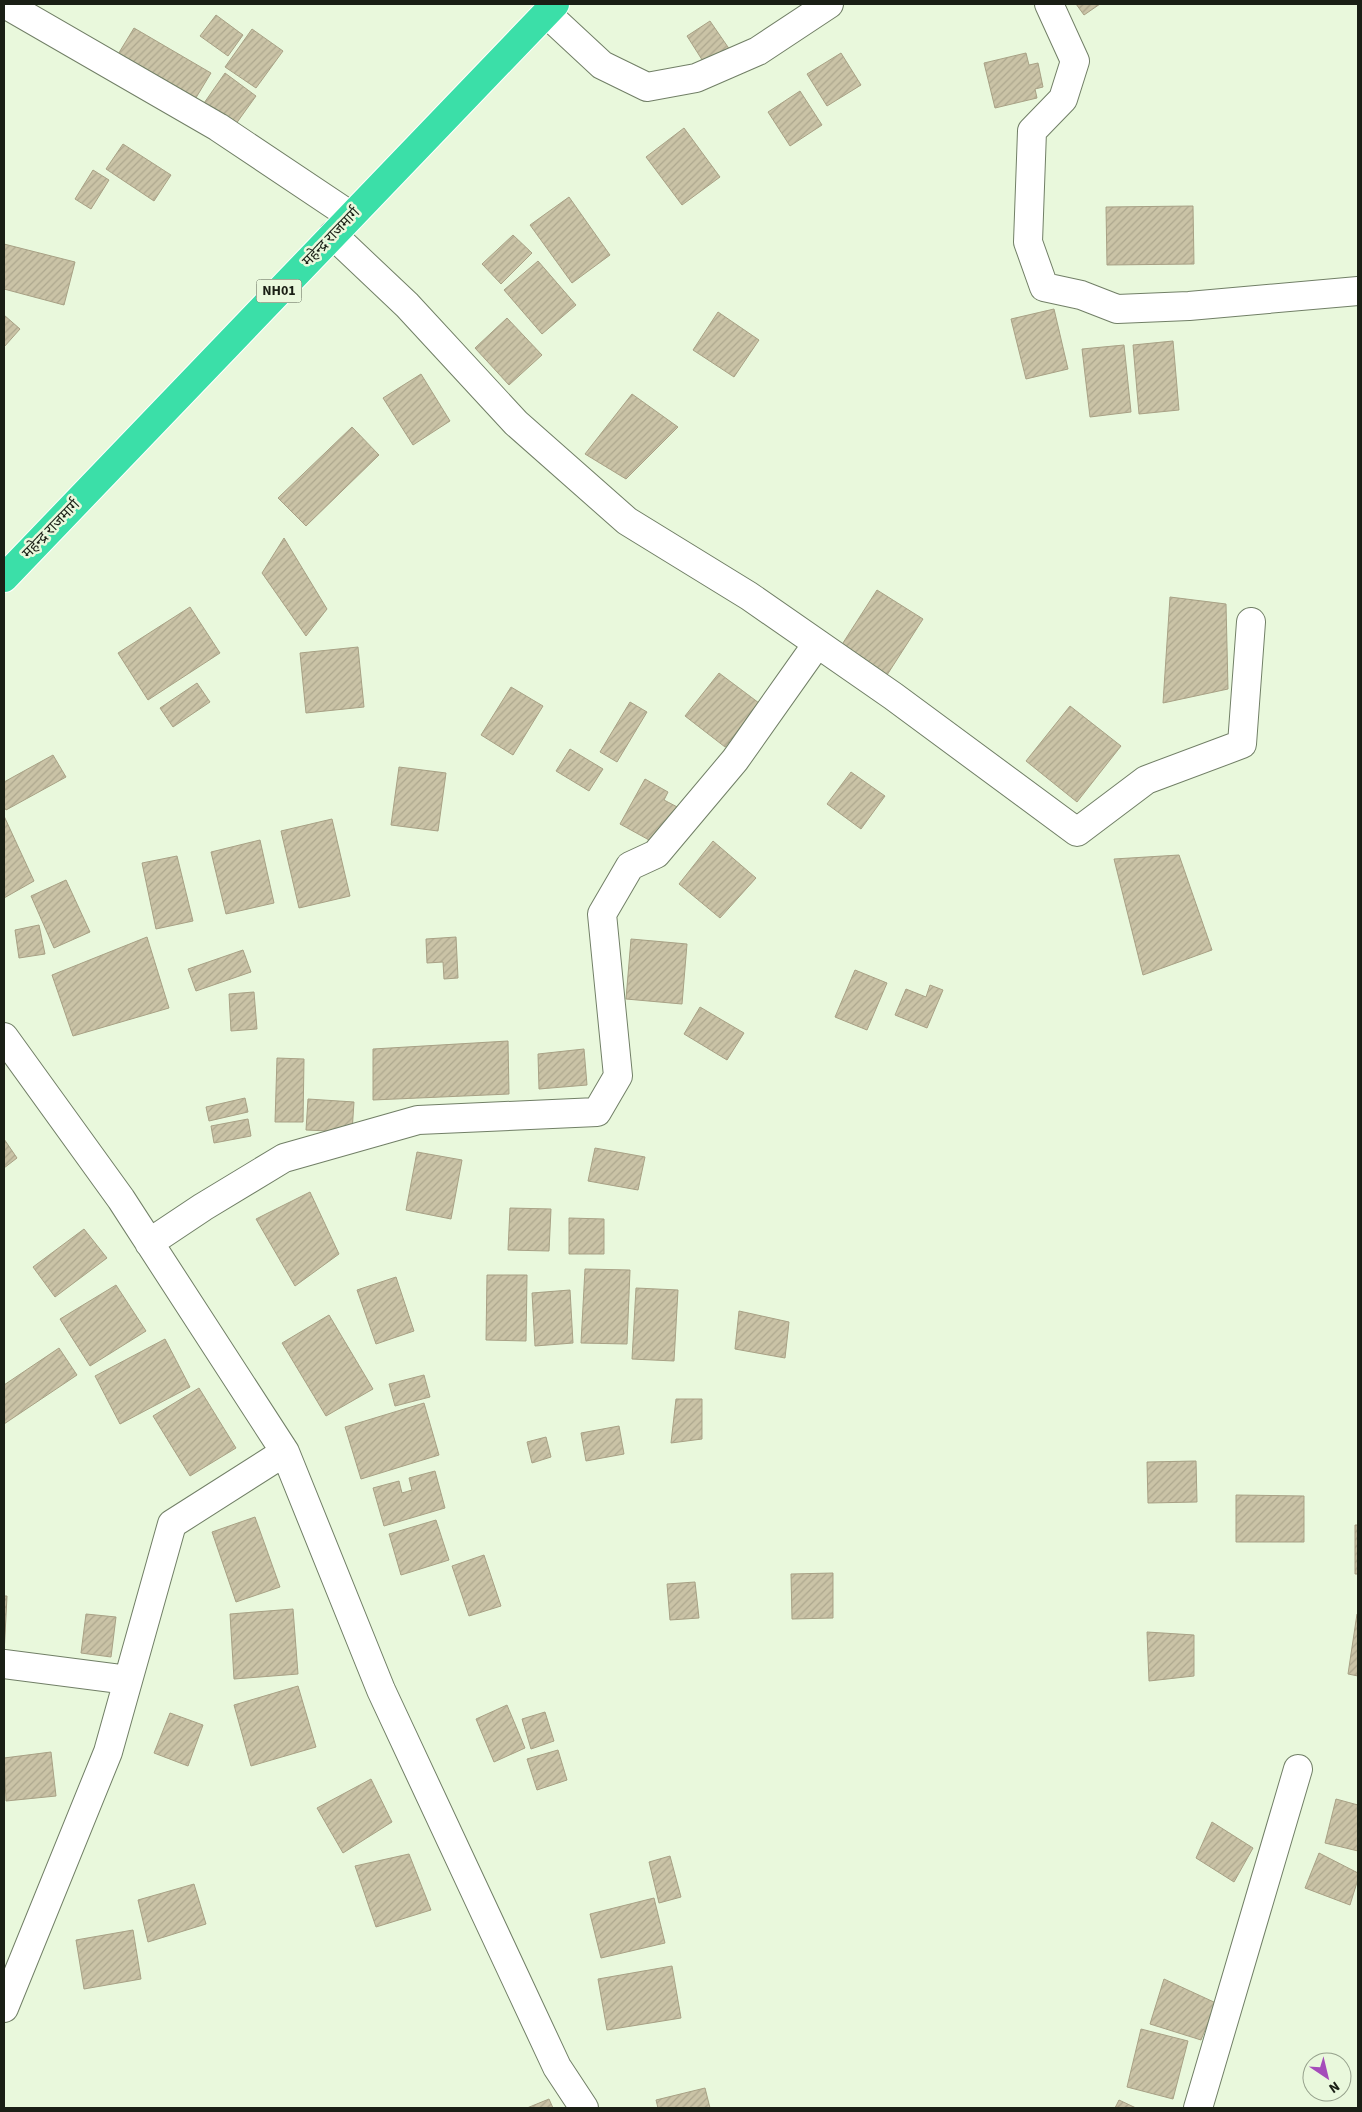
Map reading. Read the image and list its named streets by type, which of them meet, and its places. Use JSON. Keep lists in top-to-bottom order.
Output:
{
  "streets": {
    "highway": ["महेन्द्र राजमार्ग", "NH01"]
  },
  "north": "bottom right"
}
